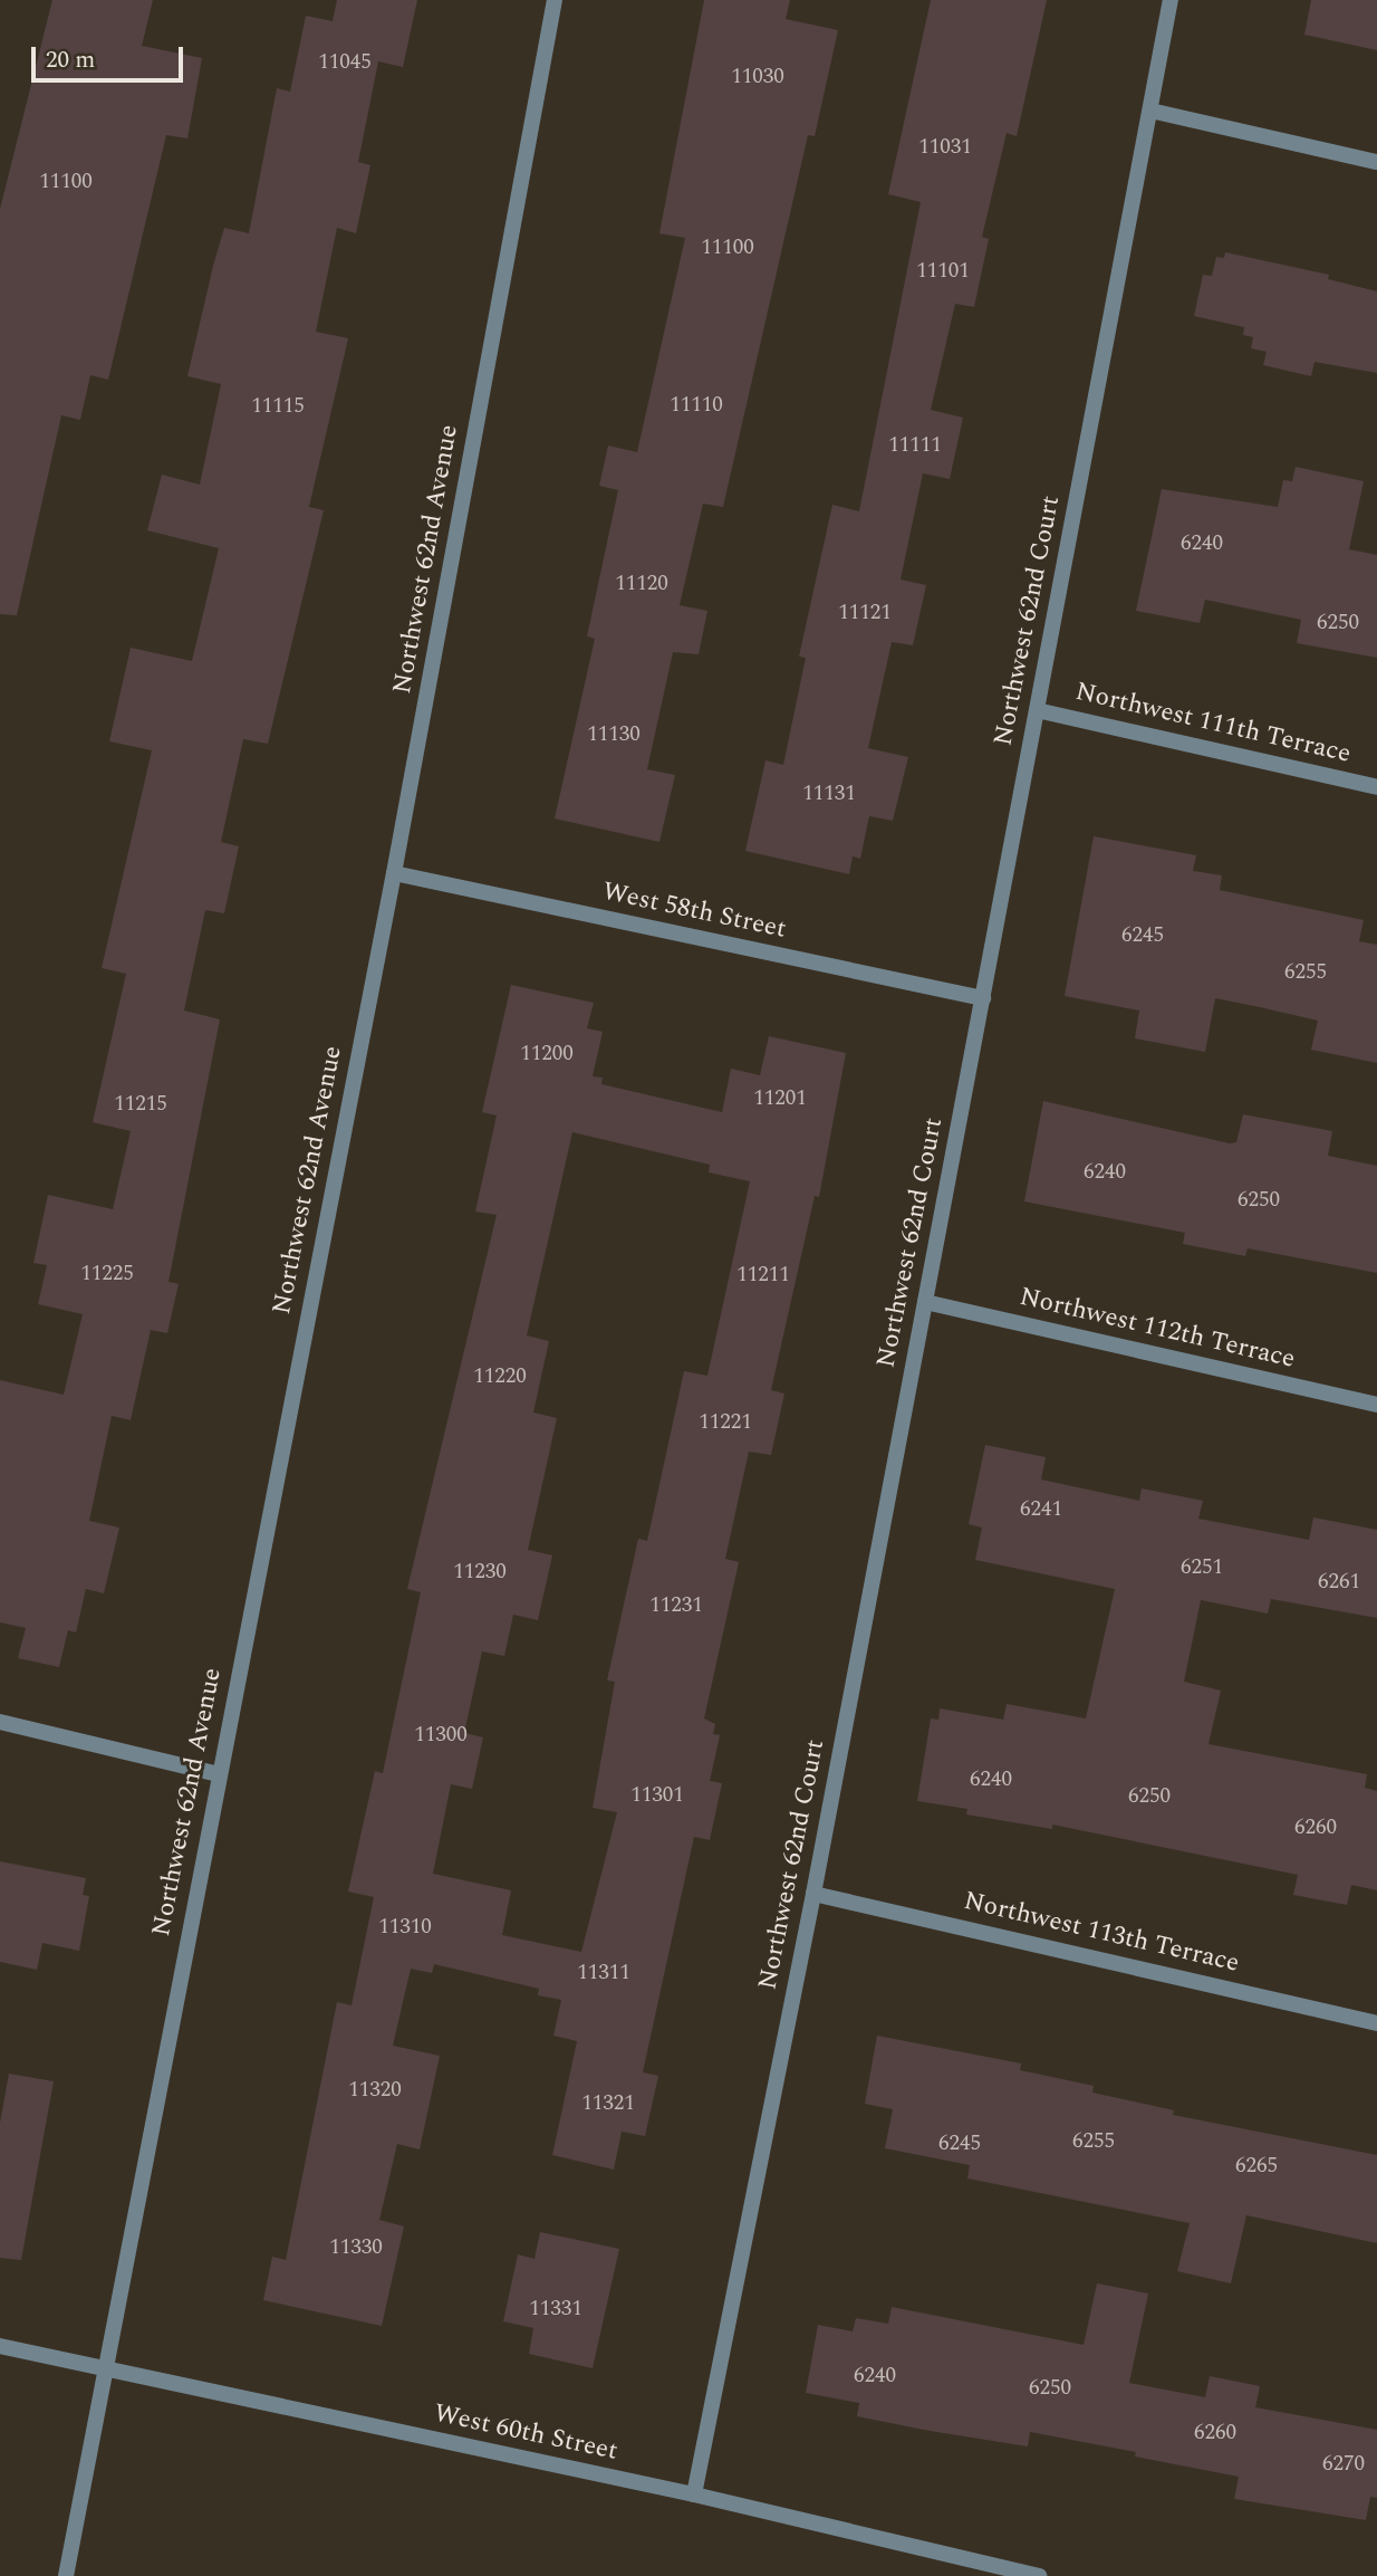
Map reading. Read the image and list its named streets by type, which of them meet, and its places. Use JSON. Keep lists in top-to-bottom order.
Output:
{
  "streets": {
    "street": [
      "Northwest 62nd Avenue",
      "Northwest 62nd Court",
      "Northwest 111th Terrace",
      "West 58th Street",
      "Northwest 112th Terrace",
      "Northwest 113th Terrace",
      "West 60th Street"
    ]
  },
  "crossings": [
    ["Northwest 62nd Avenue", "West 58th Street"],
    ["Northwest 62nd Avenue", "West 60th Street"],
    ["Northwest 62nd Court", "Northwest 111th Terrace"],
    ["Northwest 62nd Court", "West 58th Street"],
    ["Northwest 62nd Court", "Northwest 112th Terrace"],
    ["Northwest 62nd Court", "Northwest 113th Terrace"],
    ["Northwest 62nd Court", "West 60th Street"]
  ],
  "house_numbers": [
    "11045",
    "11030",
    "11031",
    "11100",
    "11100",
    "11101",
    "11110",
    "11115",
    "11111",
    "6240",
    "11120",
    "11121",
    "6250",
    "11130",
    "11131",
    "6245",
    "6255",
    "11200",
    "11201",
    "11215",
    "6240",
    "6250",
    "11225",
    "11211",
    "11220",
    "11221",
    "6241",
    "6251",
    "11230",
    "6261",
    "11231",
    "11300",
    "6240",
    "11301",
    "6250",
    "6260",
    "11310",
    "11311",
    "11320",
    "11321",
    "6255",
    "6245",
    "6265",
    "11330",
    "11331",
    "6240",
    "6250",
    "6260",
    "6270"
  ],
  "scale_bar": "20 m"
}
